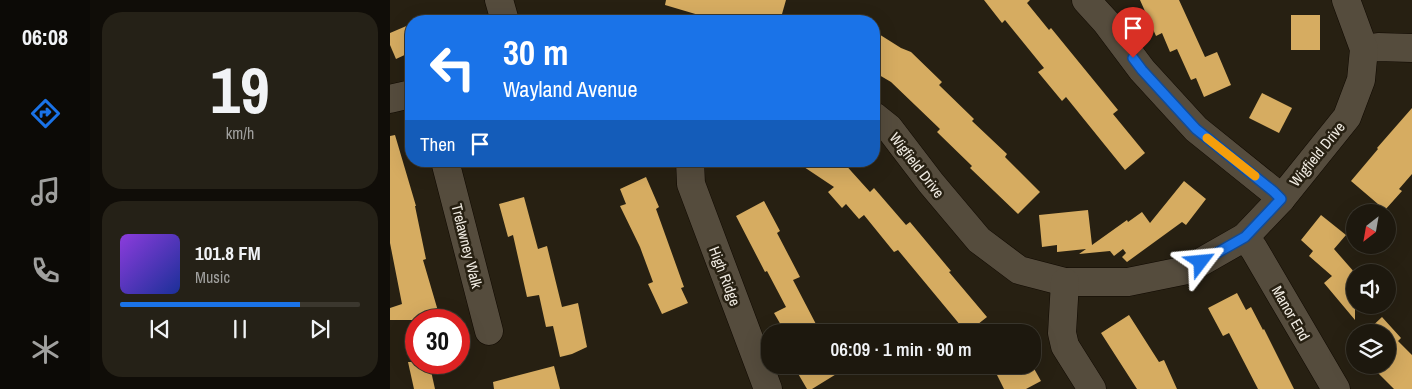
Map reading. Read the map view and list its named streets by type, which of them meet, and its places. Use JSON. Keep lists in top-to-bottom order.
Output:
{
  "streets": {
    "street": [
      "Wigfield Drive",
      "Trelawney Walk",
      "High Ridge",
      "Manor End"
    ]
  },
  "crossings": [
    ["Wigfield Drive", "Manor End"]
  ],
  "north": "bottom left",
  "page": {
    "tabs": "06:08",
    "tile": ["19", "km/h"],
    "turn": ["30 m", "Wayland Avenue"],
    "then": "Then",
    "song": ["101.8 FM", "Music"],
    "limit": "30",
    "trip": "06:09 · 1 min · 90 m"
  }
}
